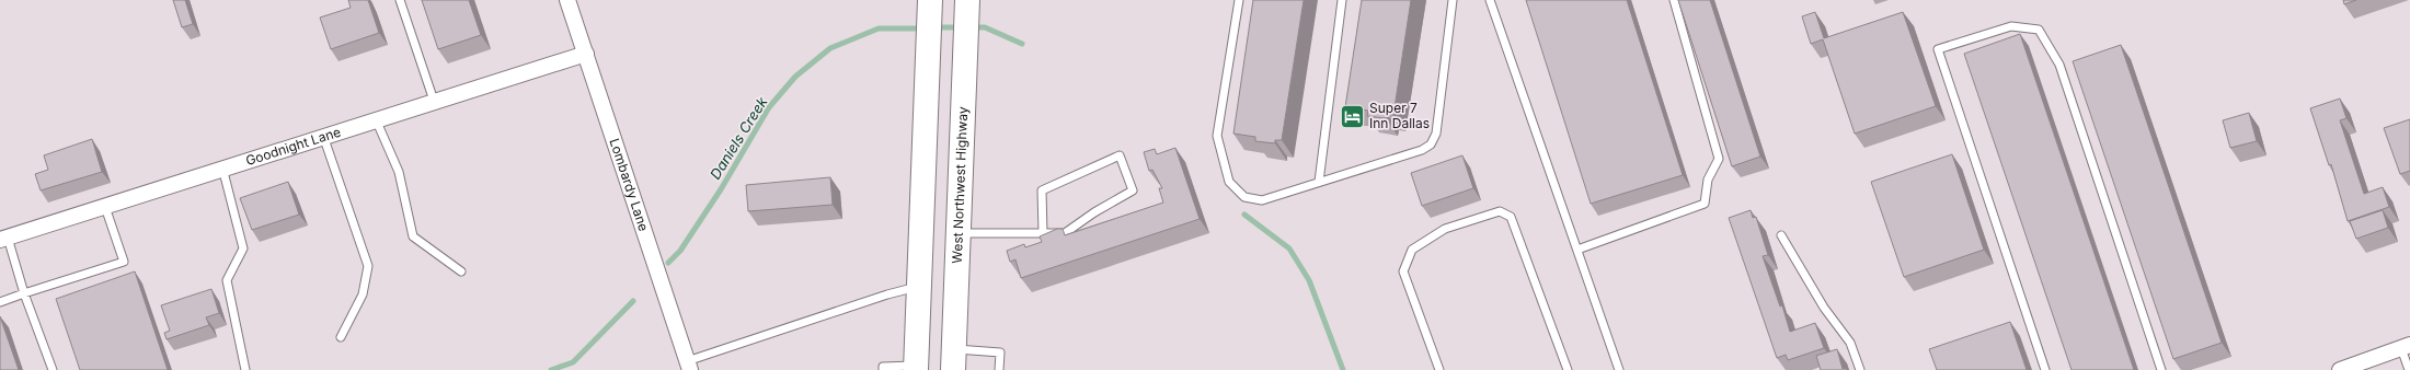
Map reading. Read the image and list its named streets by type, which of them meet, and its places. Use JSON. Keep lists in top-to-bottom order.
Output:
{
  "streets": {
    "main road": ["West Northwest Highway"],
    "street": ["Goodnight Lane", "Lombardy Lane"]
  },
  "crossings": [
    ["Goodnight Lane", "Lombardy Lane"]
  ],
  "water": ["Daniels Creek"],
  "places": {
    "hotel": ["Super 7 Inn Dallas"]
  }
}
